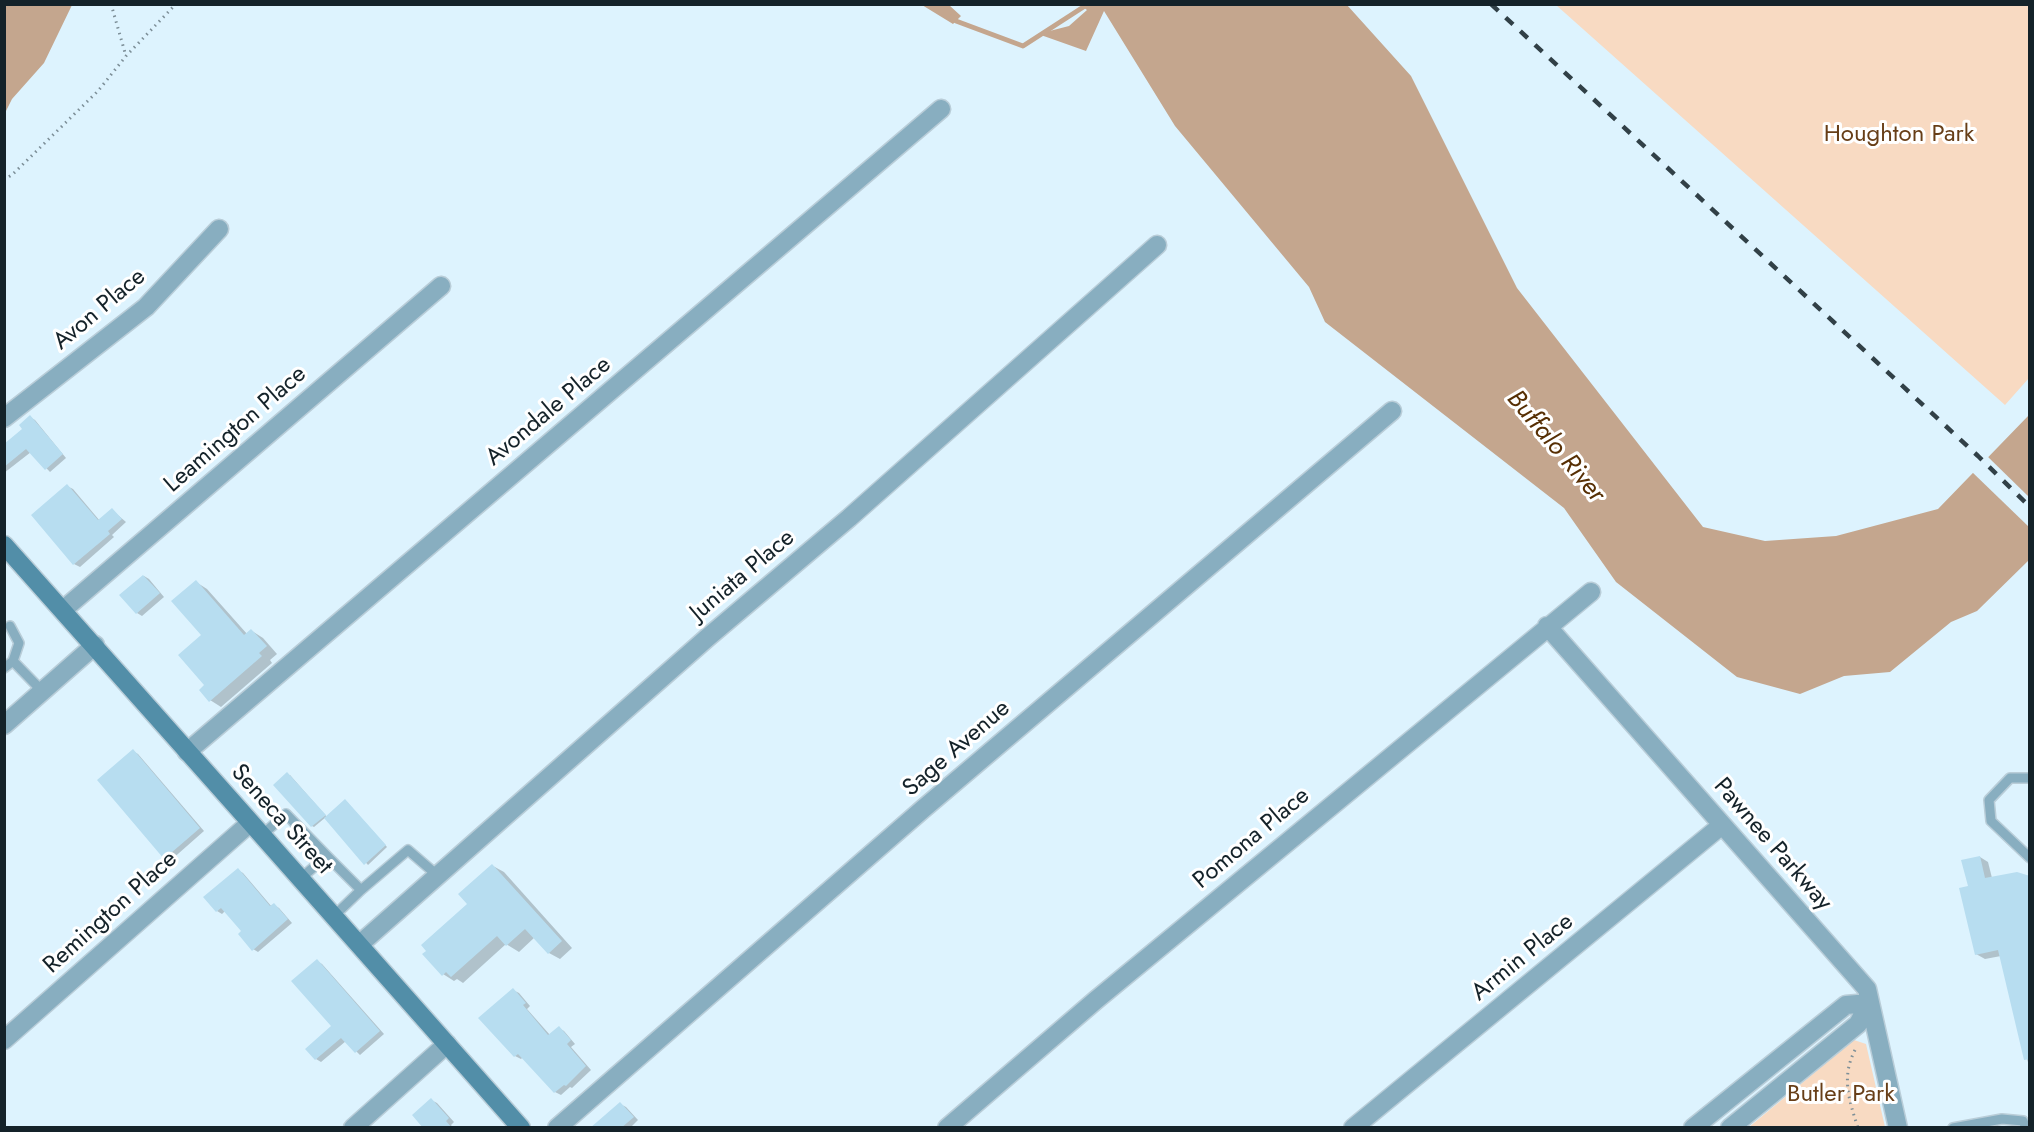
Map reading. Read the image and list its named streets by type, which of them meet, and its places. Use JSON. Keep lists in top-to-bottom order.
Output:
{
  "streets": {
    "main road": ["Seneca Street"],
    "street": [
      "Avon Place",
      "Avondale Place",
      "Leamington Place",
      "Juniata Place",
      "Sage Avenue",
      "Pomona Place",
      "Pawnee Parkway",
      "Remington Place",
      "Armin Place"
    ]
  },
  "crossings": [
    ["Avondale Place", "Seneca Street"],
    ["Leamington Place", "Seneca Street"],
    ["Juniata Place", "Seneca Street"],
    ["Seneca Street", "Remington Place"],
    ["Pomona Place", "Pawnee Parkway"],
    ["Pawnee Parkway", "Armin Place"]
  ],
  "water": ["Buffalo River"],
  "parks": ["Houghton Park", "Butler Park"]
}
